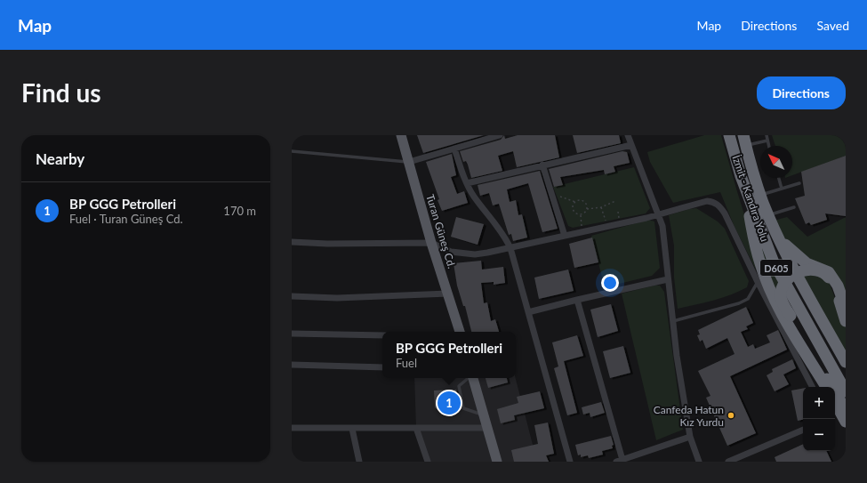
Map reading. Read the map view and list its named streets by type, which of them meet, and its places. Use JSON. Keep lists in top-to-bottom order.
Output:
{
  "streets": {
    "highway": ["İzmit - Kandıra Yolu", "D605"],
    "main road": ["Turan Güneş Cd."]
  },
  "places": ["Canfeda Hatun Kız Yurdu"],
  "north": "top left",
  "page": {
    "header": "Map",
    "nav": ["Map", "Directions", "Saved"],
    "buttons": "Directions",
    "title": "Find us",
    "heading": "Nearby",
    "list": [
      {
        "mark": "1",
        "name": "BP GGG Petrolleri",
        "note": "Fuel · Turan Güneş Cd.",
        "value": "170 m"
      }
    ],
    "popup": ["BP GGG Petrolleri", "Fuel"],
    "map_buttons": ["+", "−"],
    "pins": "1"
  }
}
